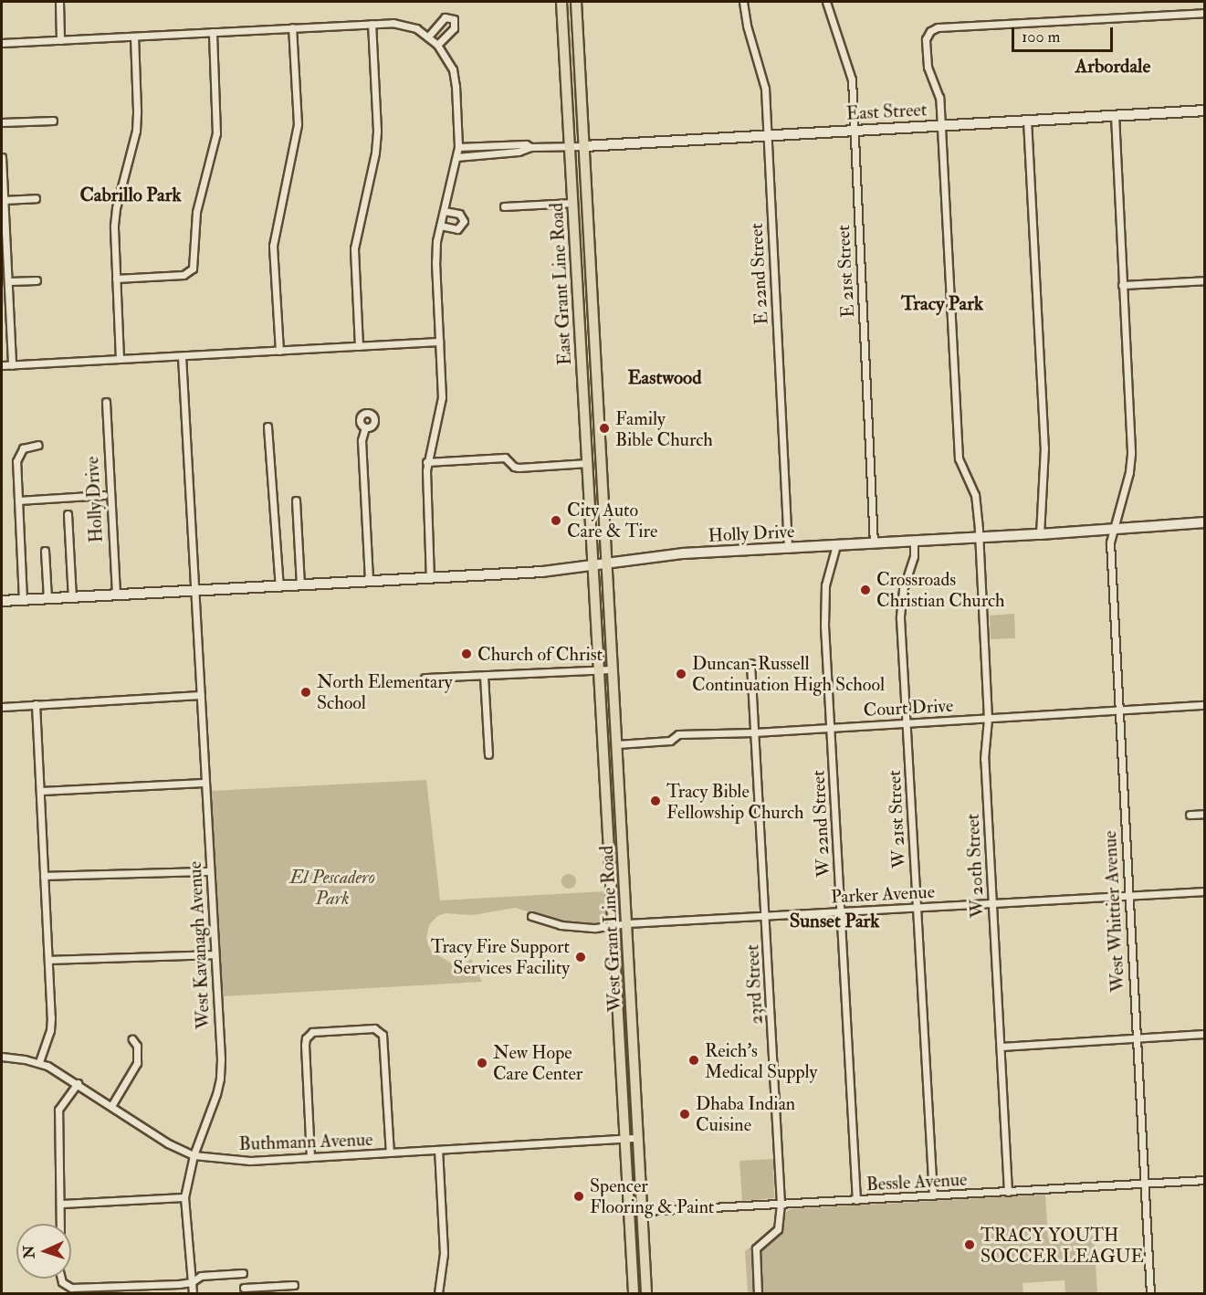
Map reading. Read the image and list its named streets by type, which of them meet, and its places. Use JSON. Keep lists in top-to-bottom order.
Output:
{
  "streets": {
    "main road": ["East Grant Line Road", "West Grant Line Road"],
    "street": [
      "East Street",
      "E 21st Street",
      "E 22nd Street",
      "Holly Drive",
      "Court Drive",
      "W 21st Street",
      "W 22nd Street",
      "W 20th Street",
      "Parker Avenue",
      "West Whittier Avenue",
      "West Kavanagh Avenue",
      "23rd Street",
      "Buthmann Avenue",
      "Bessle Avenue"
    ]
  },
  "crossings": [
    ["East Street", "E 21st Street"],
    ["East Street", "E 22nd Street"],
    ["East Street", "East Grant Line Road"],
    ["East Street", "W 20th Street"],
    ["East Street", "West Whittier Avenue"],
    ["E 21st Street", "Holly Drive"],
    ["E 22nd Street", "Holly Drive"],
    ["East Grant Line Road", "Holly Drive"],
    ["East Grant Line Road", "West Grant Line Road"],
    ["Holly Drive", "W 21st Street"],
    ["Holly Drive", "W 22nd Street"],
    ["Holly Drive", "W 20th Street"],
    ["Holly Drive", "West Whittier Avenue"],
    ["Holly Drive", "West Grant Line Road"],
    ["Holly Drive", "West Kavanagh Avenue"],
    ["Court Drive", "W 21st Street"],
    ["Court Drive", "W 22nd Street"],
    ["Court Drive", "W 20th Street"],
    ["Court Drive", "West Whittier Avenue"],
    ["Court Drive", "West Grant Line Road"],
    ["Court Drive", "23rd Street"],
    ["W 21st Street", "Parker Avenue"],
    ["W 21st Street", "Bessle Avenue"],
    ["W 22nd Street", "Parker Avenue"],
    ["W 22nd Street", "Bessle Avenue"],
    ["W 20th Street", "Parker Avenue"],
    ["W 20th Street", "Bessle Avenue"],
    ["Parker Avenue", "West Whittier Avenue"],
    ["Parker Avenue", "West Grant Line Road"],
    ["Parker Avenue", "23rd Street"],
    ["West Whittier Avenue", "Bessle Avenue"],
    ["West Grant Line Road", "Buthmann Avenue"],
    ["West Grant Line Road", "Bessle Avenue"],
    ["West Kavanagh Avenue", "Buthmann Avenue"],
    ["23rd Street", "Bessle Avenue"]
  ],
  "districts": [
    "Arbordale",
    "Cabrillo Park",
    "Tracy Park",
    "Eastwood",
    "Sunset Park"
  ],
  "parks": ["El Pescadero Park"],
  "places": [
    "Family Bible Church",
    "City Auto Care & Tire",
    "Crossroads Christian Church",
    "Church of Christ",
    "Duncan-Russell Continuation High School",
    "North Elementary School",
    "Tracy Bible Fellowship Church",
    "Tracy Fire Support Services Facility",
    "Reich's Medical Supply",
    "New Hope Care Center",
    "Dhaba Indian Cuisine",
    "Spencer Flooring & Paint",
    "TRACY YOUTH SOCCER LEAGUE"
  ],
  "scale_bar": "100 m",
  "north": "left"
}
